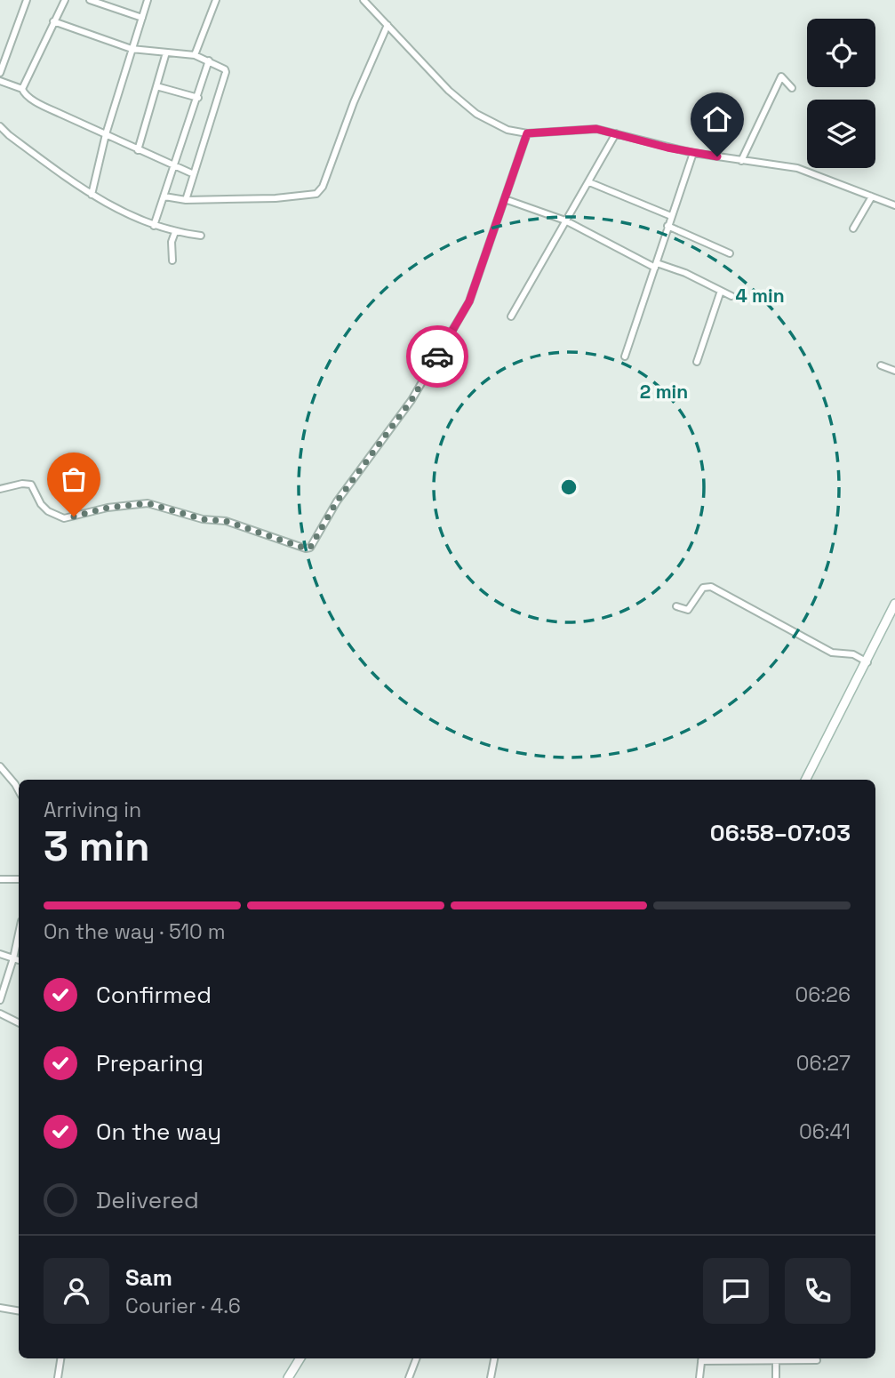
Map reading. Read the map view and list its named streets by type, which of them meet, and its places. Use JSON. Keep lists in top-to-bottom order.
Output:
{
  "page": {
    "heading": ["3 min", "Arriving in", "06:58–07:03"],
    "panel": ["Sam", "Courier · 4.6"],
    "bar": "On the way · 510 m",
    "list": [
      ["Confirmed", "06:26"],
      ["Preparing", "06:27"],
      ["On the way", "06:41"],
      "Delivered"
    ]
  },
  "rings": ["4 min", "2 min"]
}
